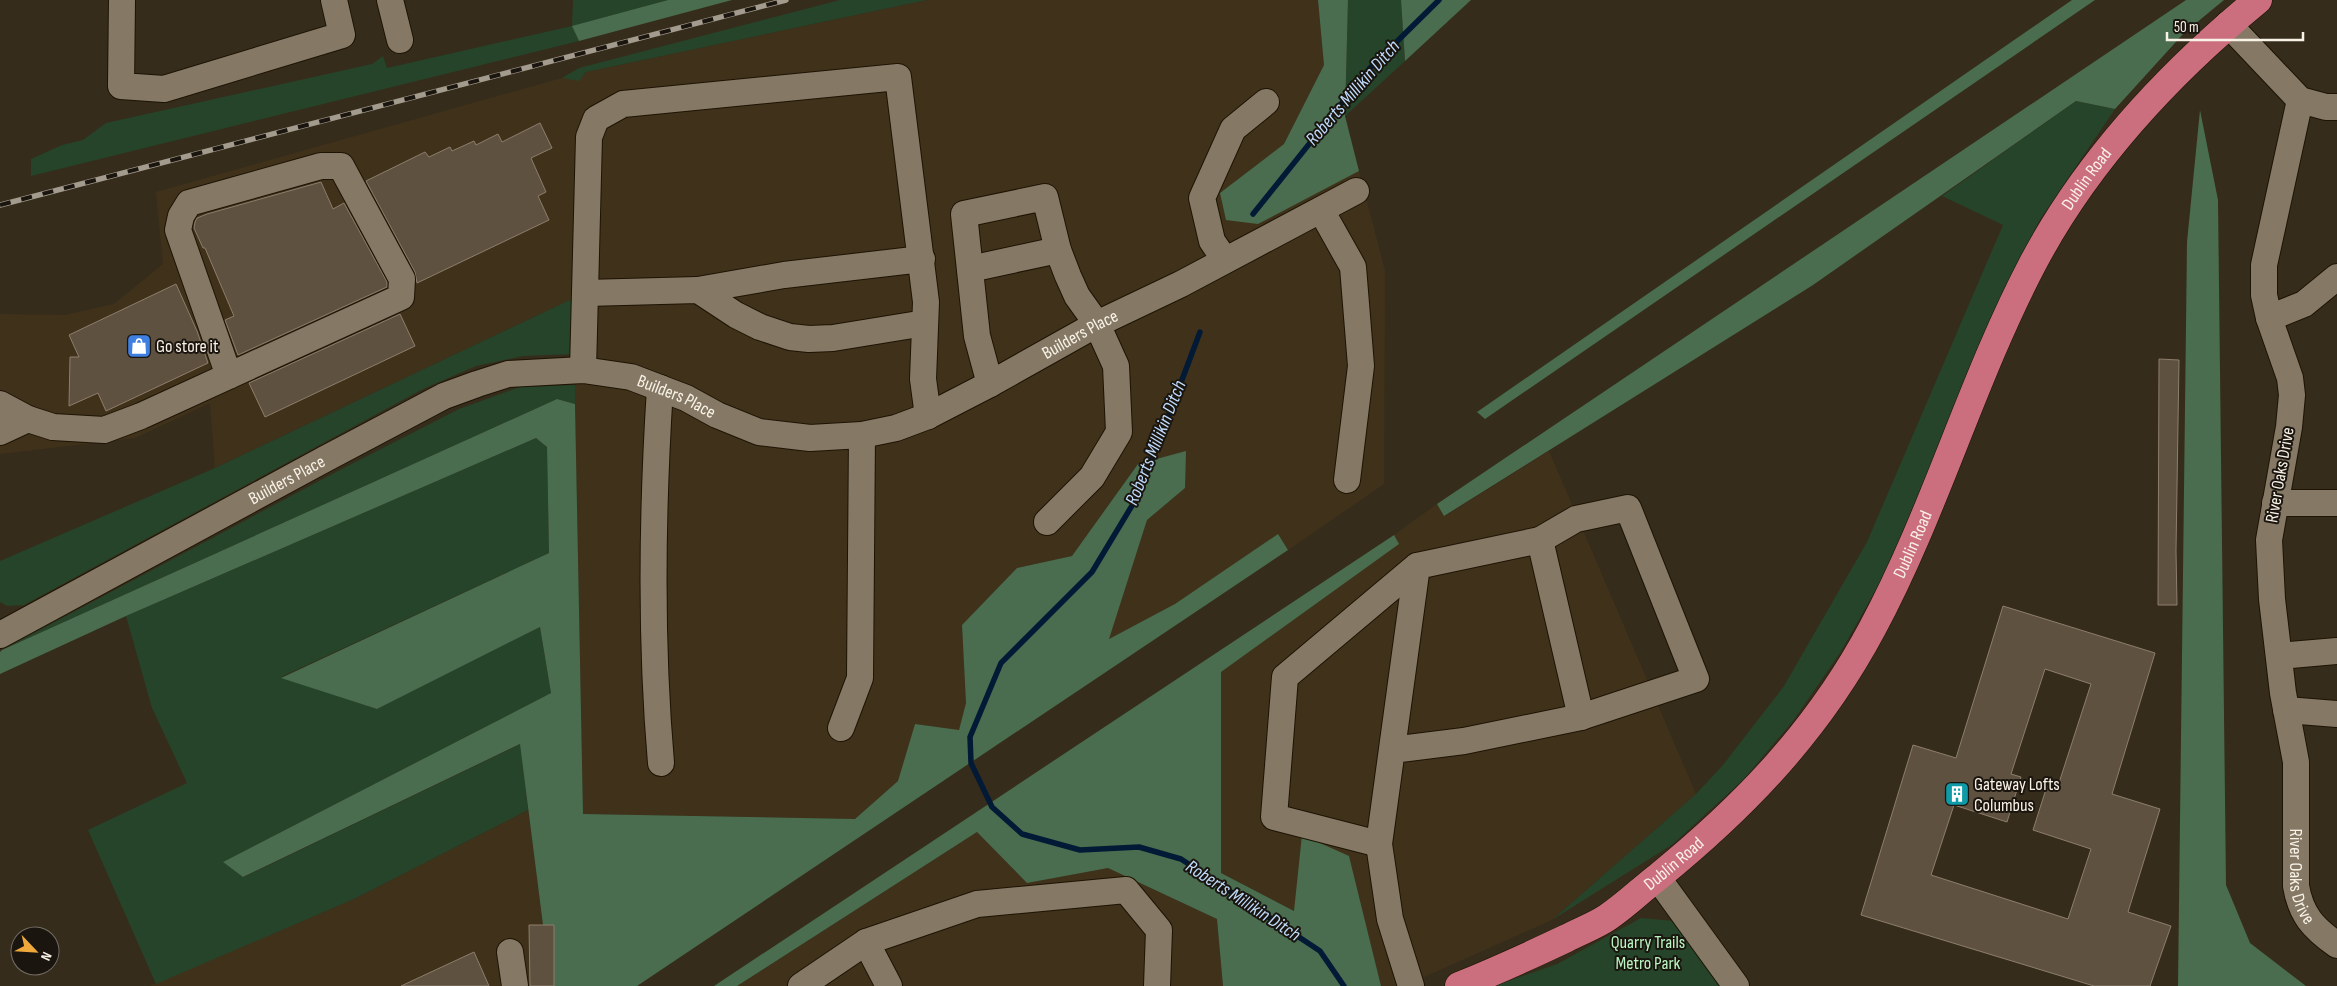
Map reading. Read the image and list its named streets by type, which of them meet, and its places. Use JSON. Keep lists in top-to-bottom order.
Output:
{
  "streets": {
    "main road": ["Dublin Road"],
    "street": ["Builders Place", "River Oaks Drive"]
  },
  "water": ["Roberts Millikin Ditch"],
  "parks": ["Quarry Trails Metro Park"],
  "places": {
    "shop": ["Go store it"],
    "building": ["Gateway Lofts Columbus"]
  },
  "scale_bar": "50 m",
  "north": "bottom right"
}
